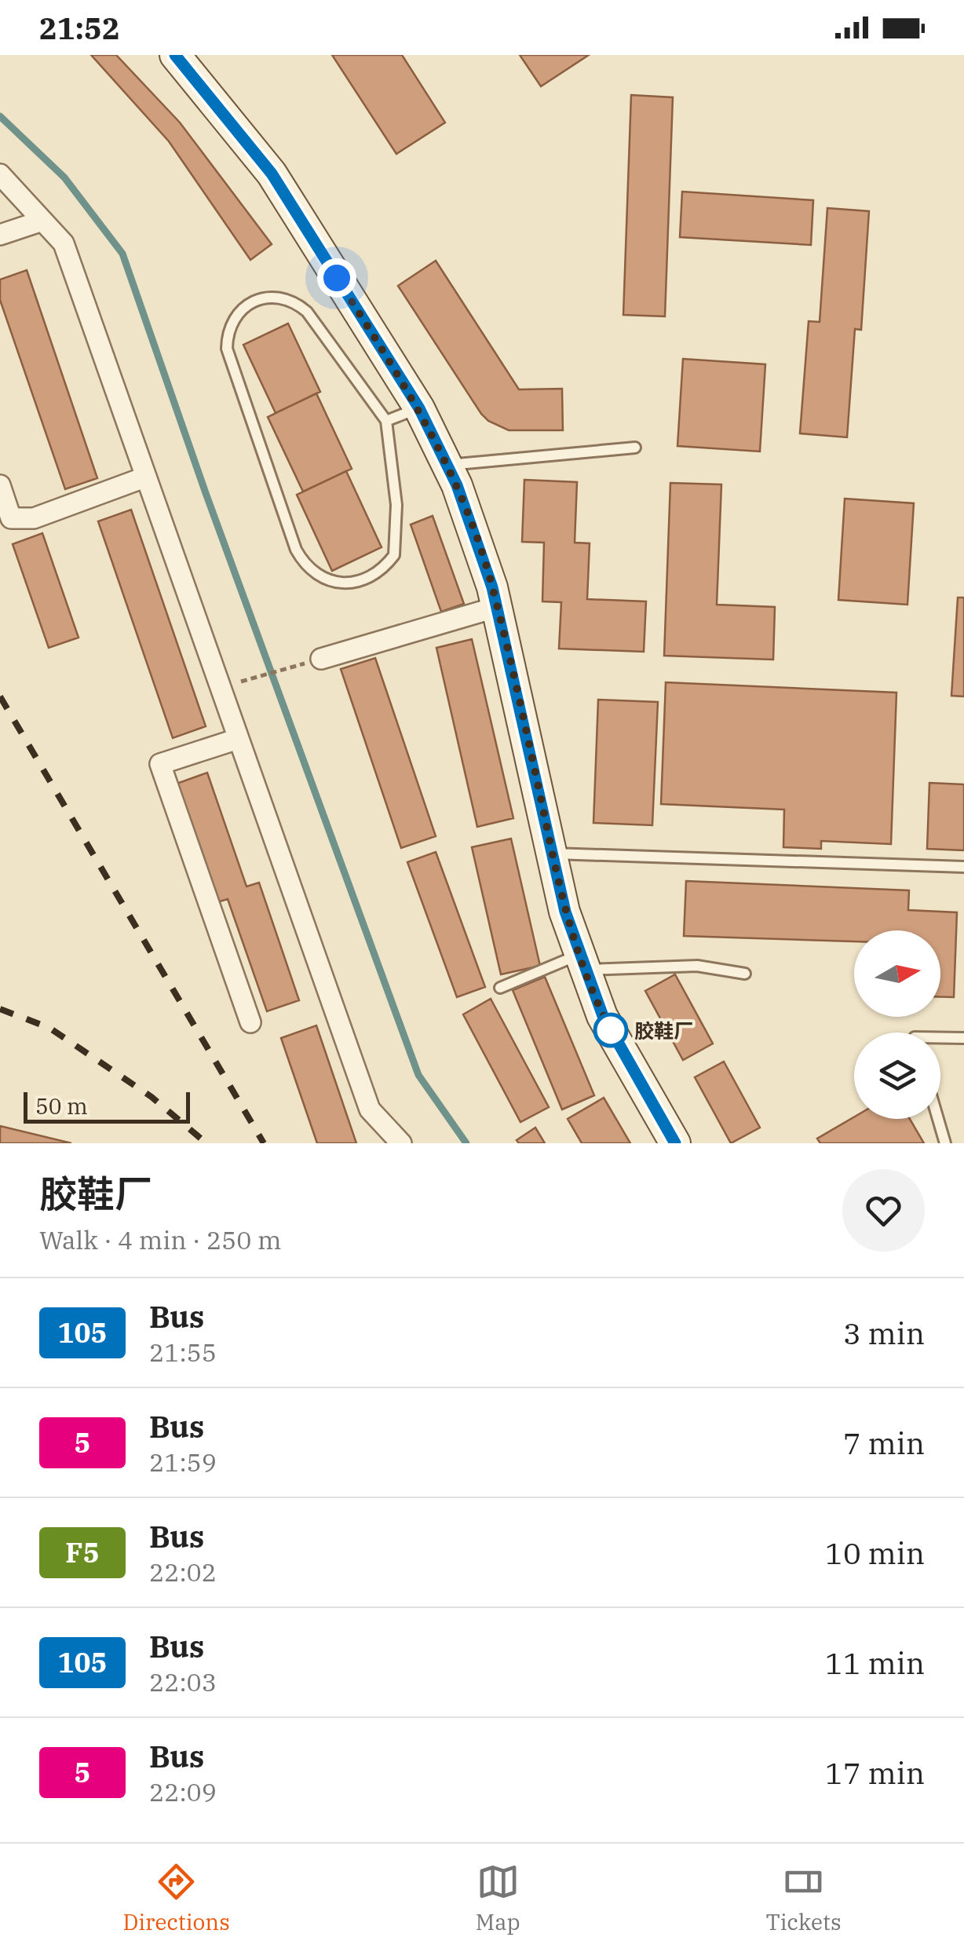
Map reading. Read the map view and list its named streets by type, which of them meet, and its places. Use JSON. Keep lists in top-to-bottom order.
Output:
{
  "places": ["胶鞋厂"],
  "lines": ["bus line 105"],
  "scale_bar": "50 m",
  "north": "right",
  "page": {
    "status": "21:52",
    "scale": "50 m",
    "heading": ["胶鞋厂", "Walk · 4 min · 250 m"],
    "list": [
      {
        "mark": "105",
        "name": "Bus",
        "note": "21:55",
        "value": "3 min"
      },
      {
        "mark": "5",
        "name": "Bus",
        "note": "21:59",
        "value": "7 min"
      },
      {
        "mark": "F5",
        "name": "Bus",
        "note": "22:02",
        "value": "10 min"
      },
      {
        "mark": "105",
        "name": "Bus",
        "note": "22:03",
        "value": "11 min"
      },
      {
        "mark": "5",
        "name": "Bus",
        "note": "22:09",
        "value": "17 min"
      }
    ],
    "tabs": ["Directions", "Map", "Tickets"]
  }
}
